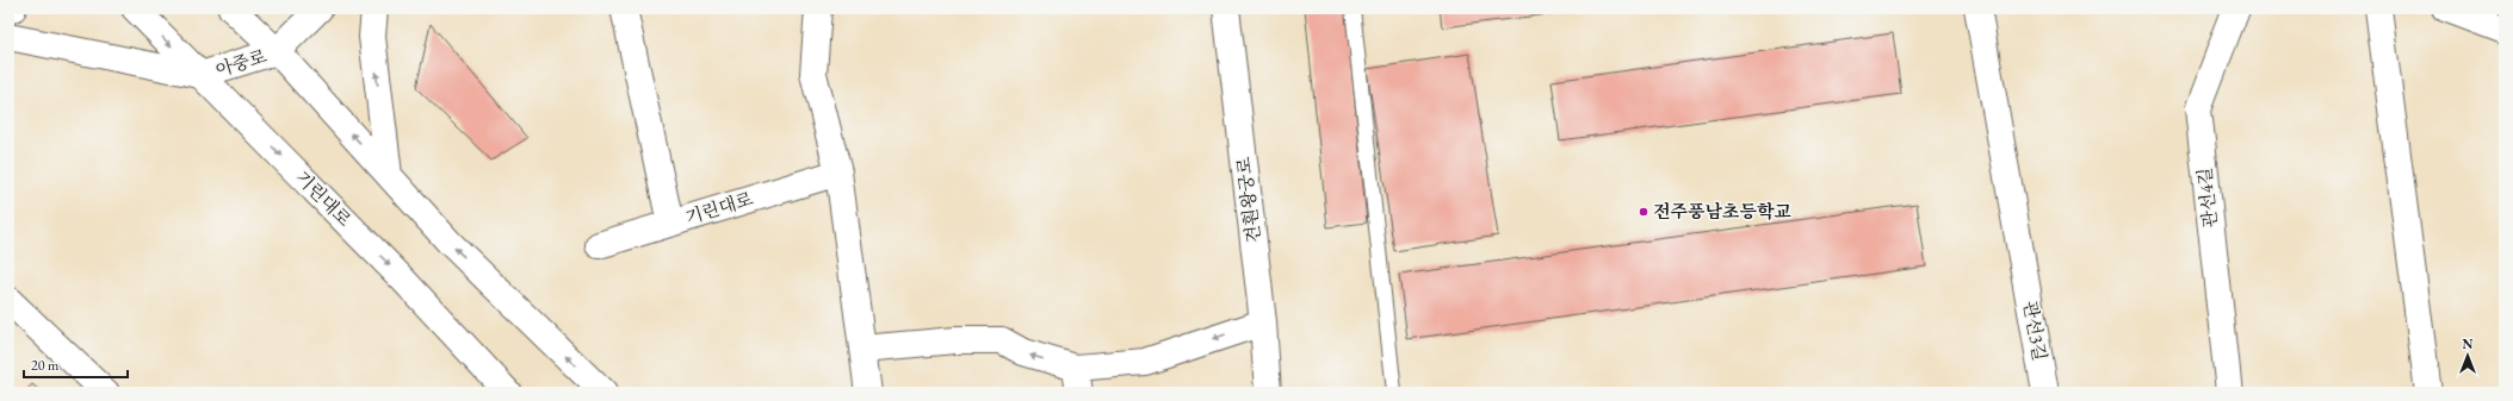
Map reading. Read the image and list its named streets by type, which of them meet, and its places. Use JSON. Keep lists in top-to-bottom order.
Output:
{
  "streets": {
    "street": [
      "아중로",
      "관선4길",
      "기린대로",
      "견훤왕궁로",
      "관선3길"
    ]
  },
  "crossings": [
    ["아중로", "기린대로"]
  ],
  "places": ["전주풍남초등학교"],
  "scale_bar": "20 m",
  "north": "top"
}
